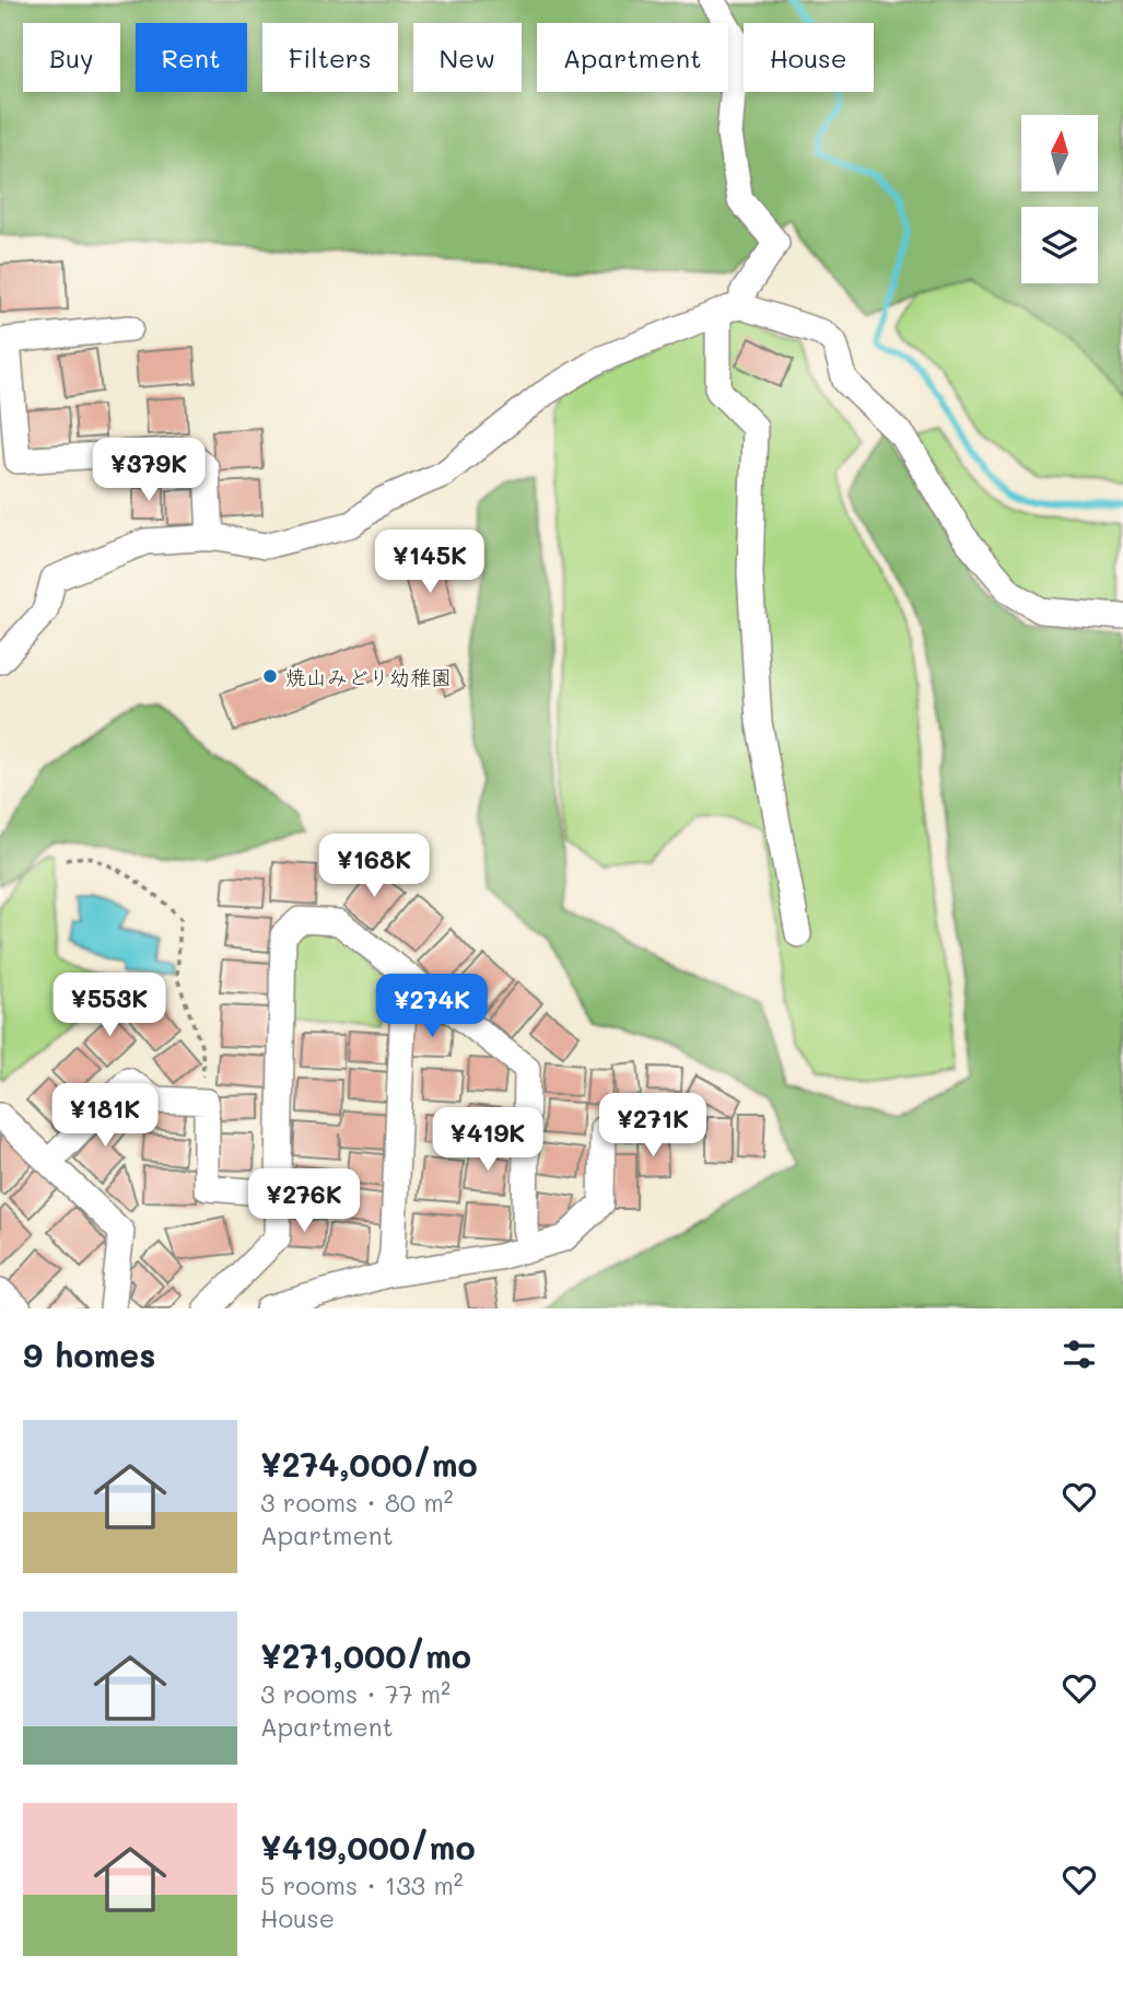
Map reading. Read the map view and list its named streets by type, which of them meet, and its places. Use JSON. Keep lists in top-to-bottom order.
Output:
{
  "places": ["焼山みどり幼稚園"],
  "north": "top",
  "page": {
    "chip": [
      "Buy",
      "Rent",
      "Filters",
      "New",
      "Apartment",
      "House"
    ],
    "price": [
      "¥379K",
      "¥145K",
      "¥168K",
      "¥553K",
      "¥274K",
      "¥181K",
      "¥271K",
      "¥419K",
      "¥276K"
    ],
    "heading": "9 homes",
    "list": [
      {
        "name": "¥274,000/mo",
        "note": "3 rooms · 80 m² · Apartment"
      },
      {
        "name": "¥271,000/mo",
        "note": "3 rooms · 77 m² · Apartment"
      },
      {
        "name": "¥419,000/mo",
        "note": "5 rooms · 133 m² · House"
      }
    ]
  }
}
